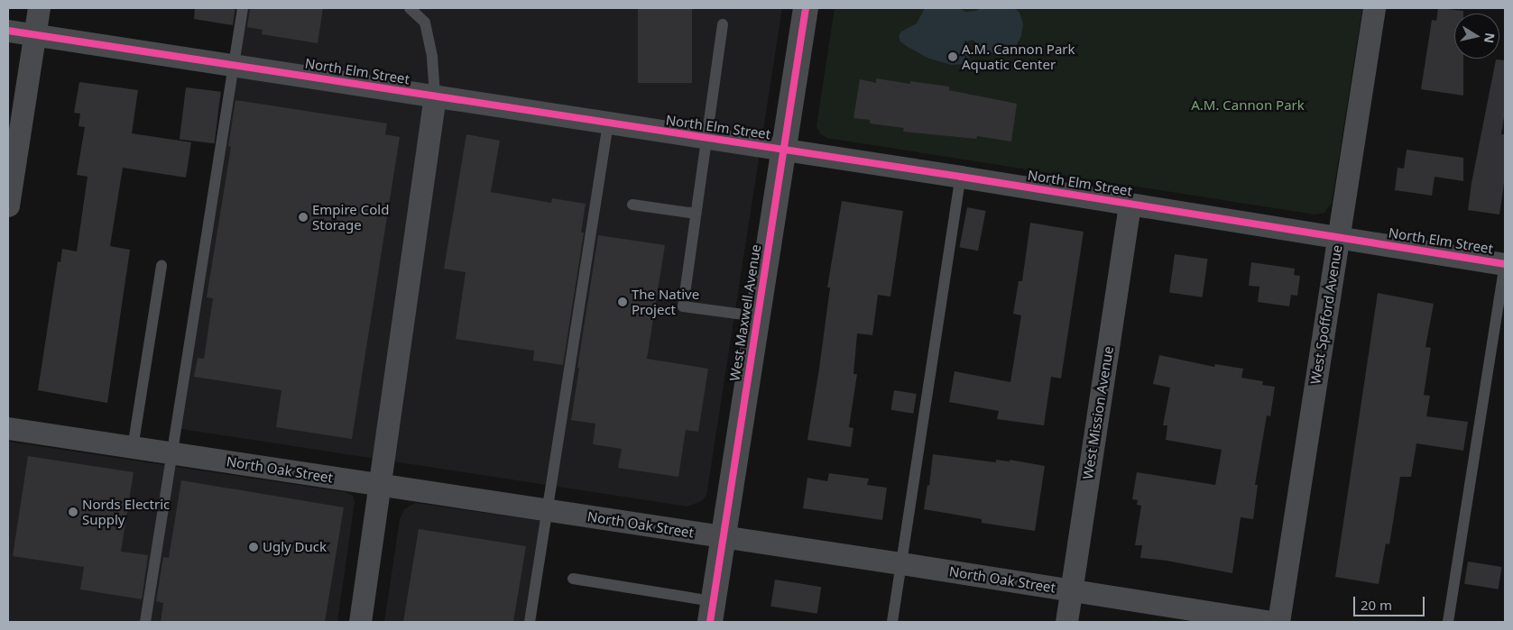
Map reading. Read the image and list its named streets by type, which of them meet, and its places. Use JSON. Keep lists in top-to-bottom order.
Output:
{
  "streets": {
    "street": [
      "North Elm Street",
      "West Maxwell Avenue",
      "West Spofford Avenue",
      "West Mission Avenue",
      "North Oak Street"
    ]
  },
  "crossings": [
    ["North Elm Street", "West Maxwell Avenue"],
    ["North Elm Street", "West Spofford Avenue"],
    ["North Elm Street", "West Mission Avenue"],
    ["West Maxwell Avenue", "North Oak Street"],
    ["West Mission Avenue", "North Oak Street"]
  ],
  "parks": ["A.M. Cannon Park"],
  "places": [
    "A.M. Cannon Park Aquatic Center",
    "Empire Cold Storage",
    "The Native Project",
    "Nords Electric Supply",
    "Ugly Duck"
  ],
  "scale_bar": "20 m",
  "north": "right"
}
